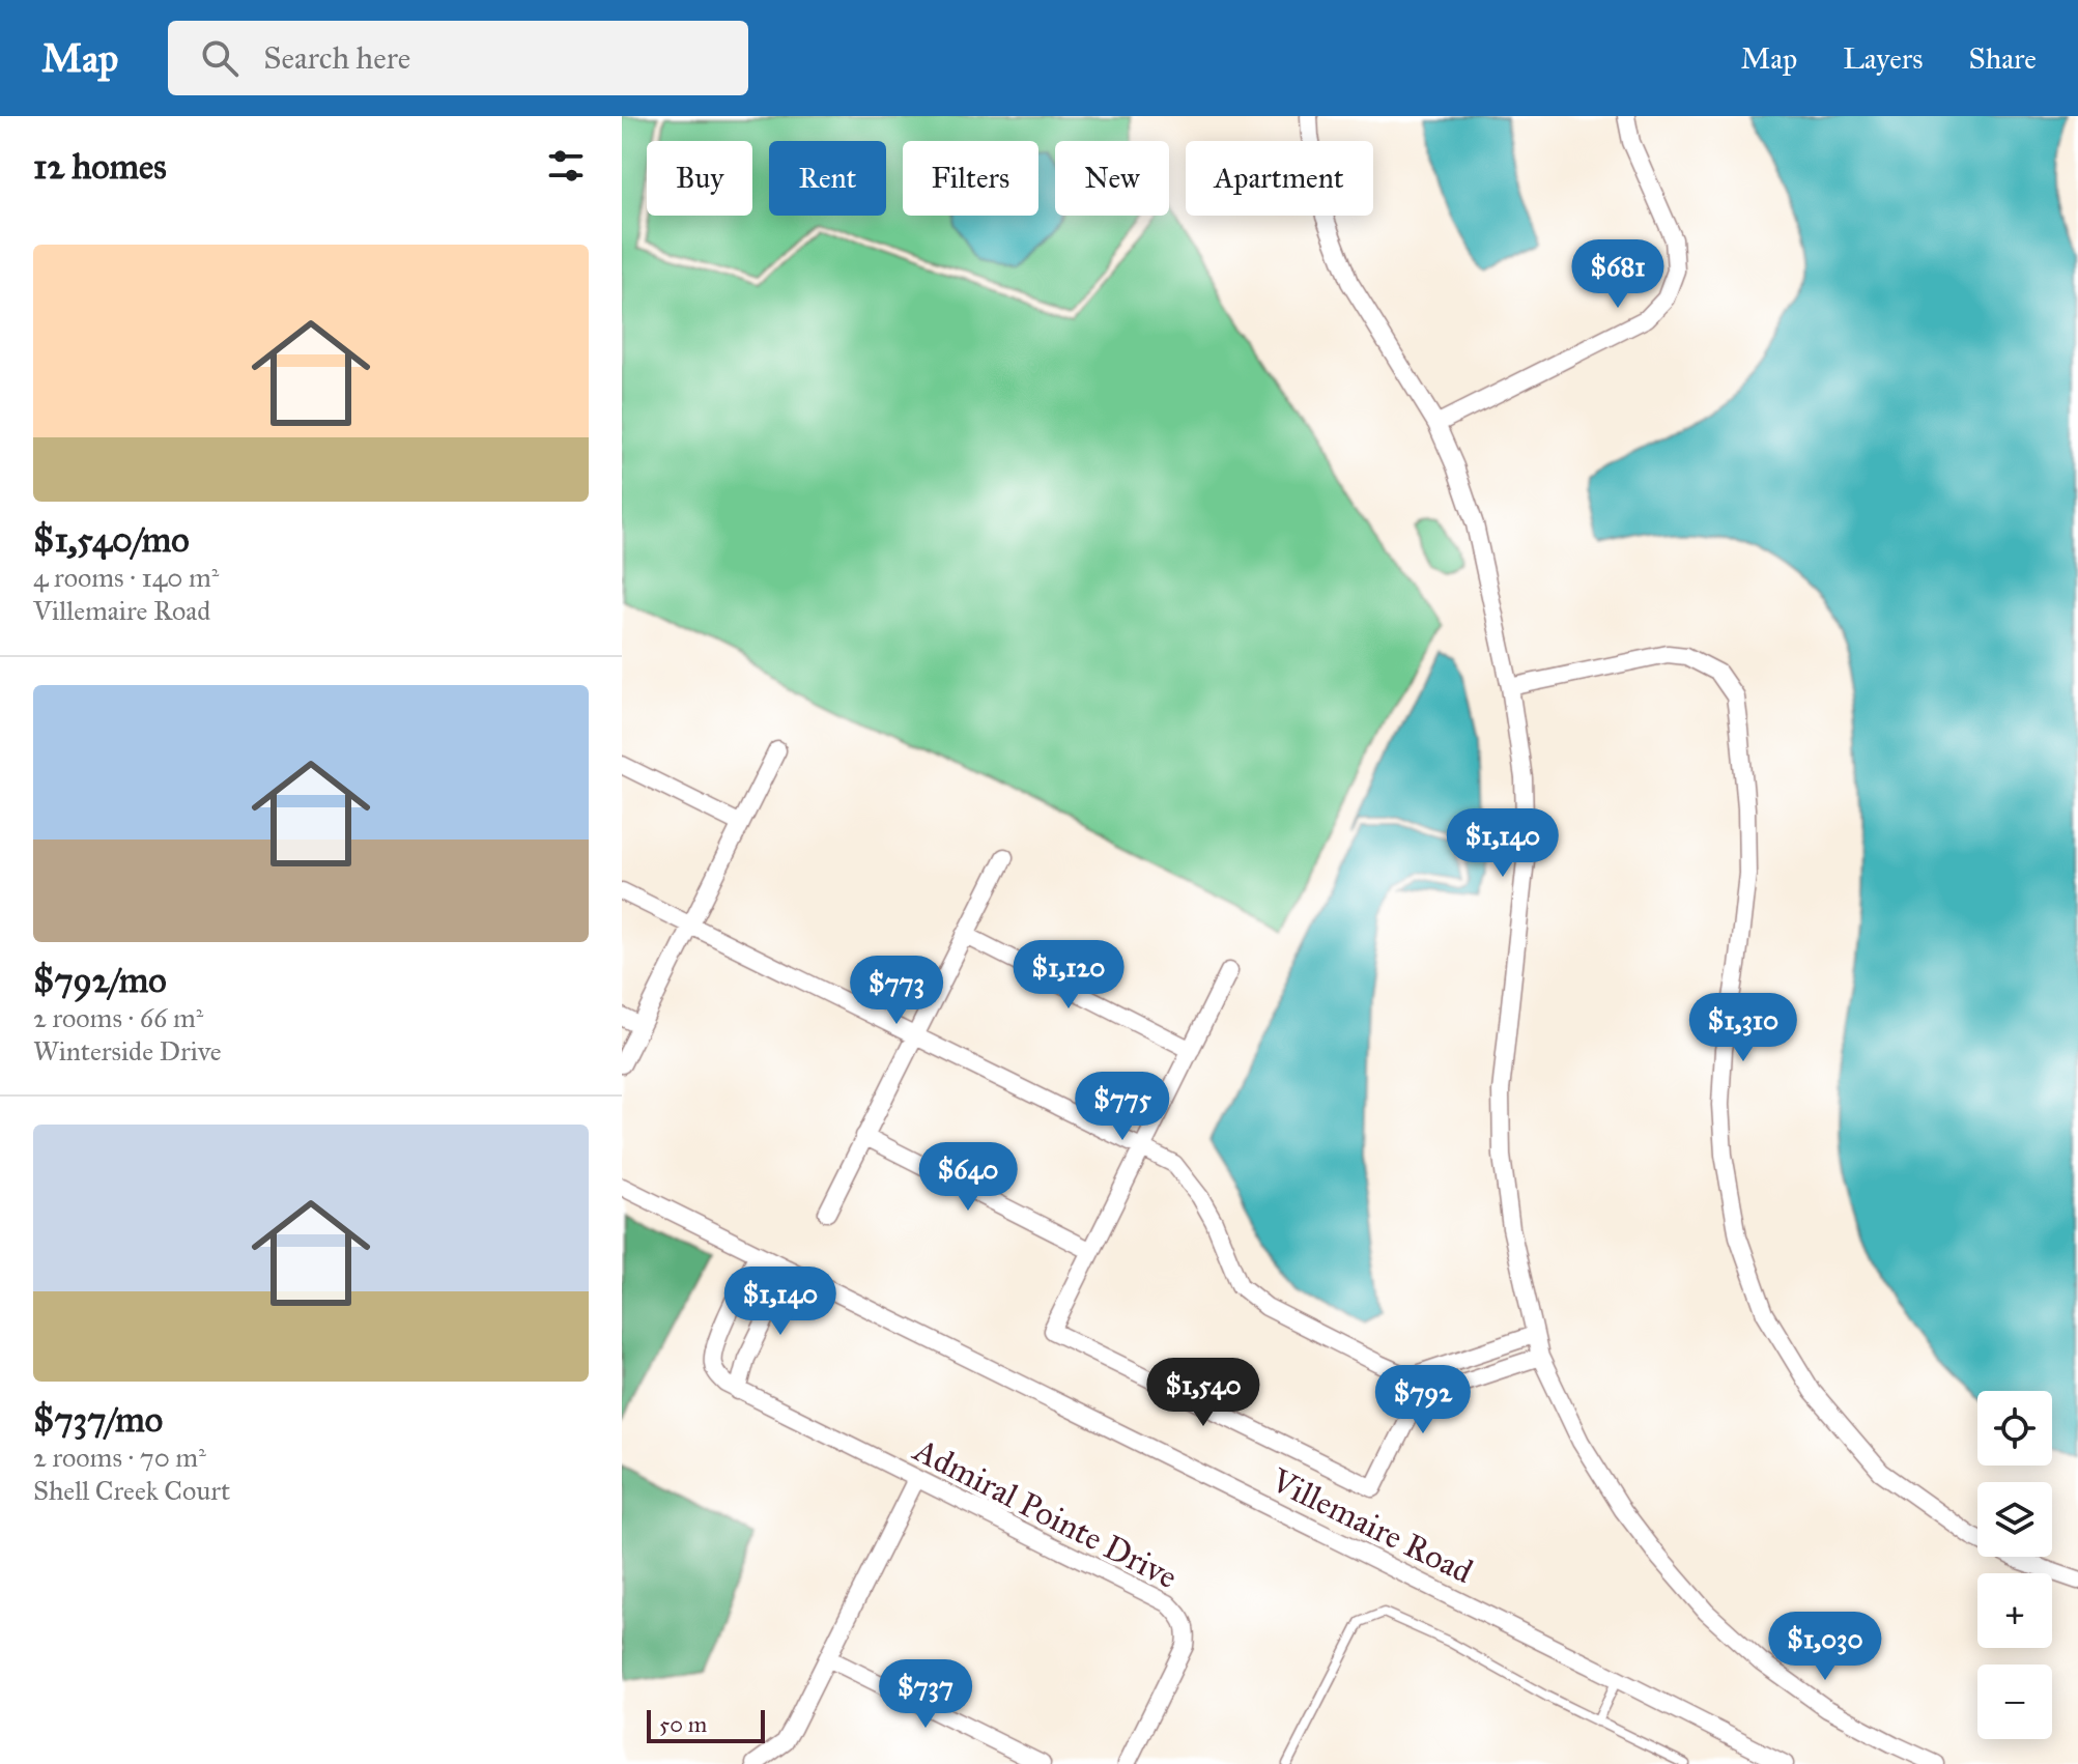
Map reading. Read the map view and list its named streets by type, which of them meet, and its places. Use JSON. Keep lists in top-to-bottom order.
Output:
{
  "streets": {
    "street": ["Admiral Pointe Drive", "Villemaire Road"]
  },
  "crossings": [
    ["Admiral Pointe Drive", "Villemaire Road"]
  ],
  "scale_bar": "50 m",
  "page": {
    "header": "Map",
    "search": "Search here",
    "nav": ["Map", "Layers", "Share"],
    "heading": "12 homes",
    "chip": [
      "Buy",
      "Rent",
      "Filters",
      "New",
      "Apartment"
    ],
    "list": [
      {
        "name": "$1,540/mo",
        "note": "4 rooms · 140 m² · Villemaire Road"
      },
      {
        "name": "$792/mo",
        "note": "2 rooms · 66 m² · Winterside Drive"
      },
      {
        "name": "$737/mo",
        "note": "2 rooms · 70 m² · Shell Creek Court"
      }
    ],
    "price": [
      "$681",
      "$1,140",
      "$1,120",
      "$773",
      "$1,310",
      "$775",
      "$640",
      "$1,140",
      "$1,540",
      "$792",
      "$1,030",
      "$737"
    ],
    "map_buttons": ["+", "−"],
    "scale": "50 m"
  }
}
